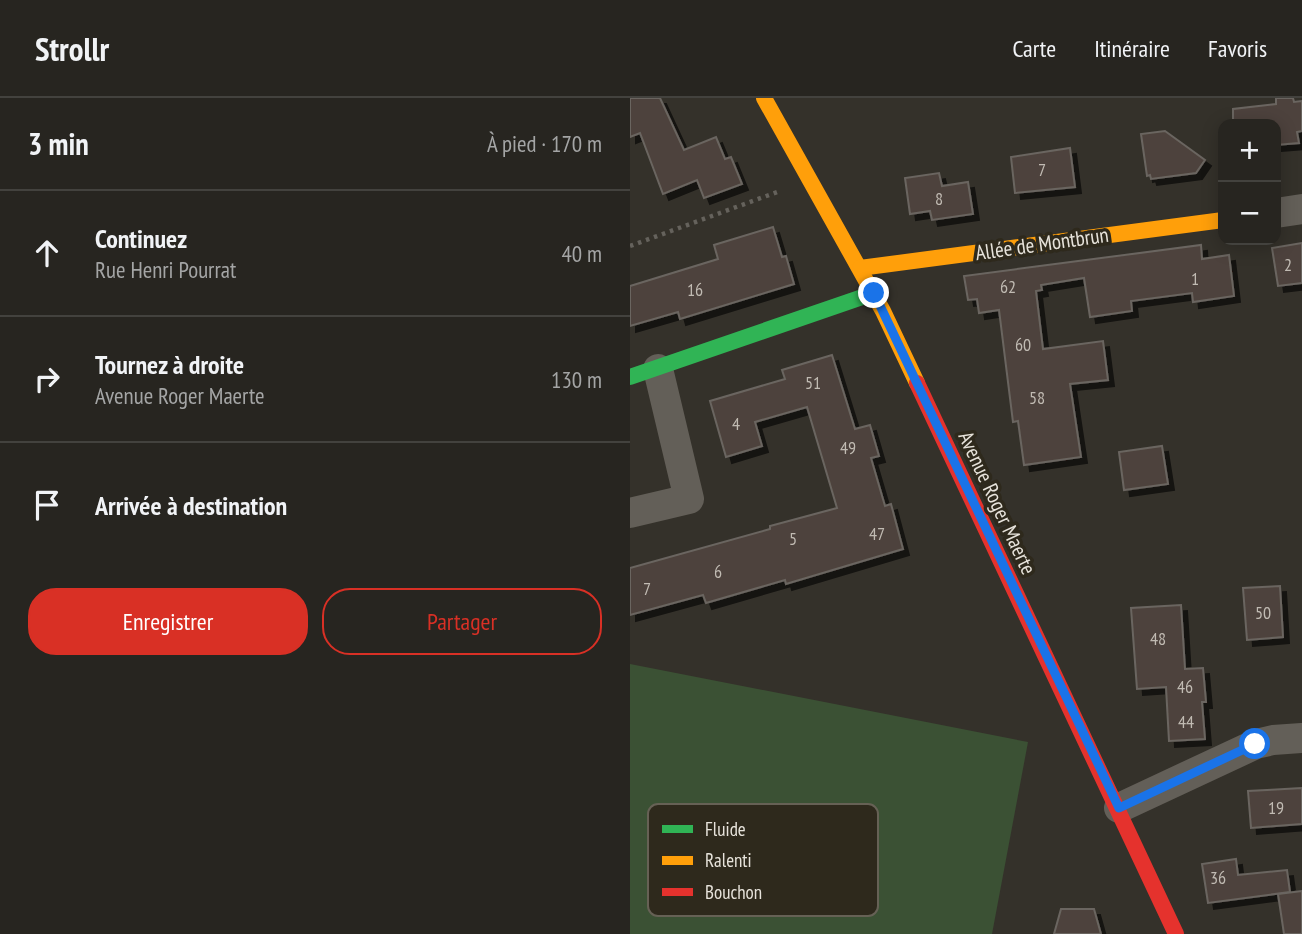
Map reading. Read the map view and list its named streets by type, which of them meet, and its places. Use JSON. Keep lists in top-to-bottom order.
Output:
{
  "streets": {
    "main road": ["Allée de Montbrun", "Avenue Roger Maerte"]
  },
  "crossings": [
    ["Allée de Montbrun", "Avenue Roger Maerte"]
  ],
  "house_numbers": [
    "7",
    "8",
    "2",
    "1",
    "62",
    "16",
    "60",
    "51",
    "58",
    "4",
    "49",
    "47",
    "5",
    "6",
    "7",
    "50",
    "48",
    "46",
    "44",
    "19",
    "36"
  ],
  "legend": ["Fluide", "Ralenti", "Bouchon"],
  "page": {
    "header": "Strollr",
    "nav": ["Carte", "Itinéraire", "Favoris"],
    "heading": ["3 min", "À pied · 170 m"],
    "map_buttons": ["+", "−"],
    "list": [
      ["Continuez", "Rue Henri Pourrat", "40 m"],
      ["Tournez à droite", "Avenue Roger Maerte", "130 m"],
      "Arrivée à destination"
    ],
    "buttons": ["Enregistrer", "Partager"]
  }
}
